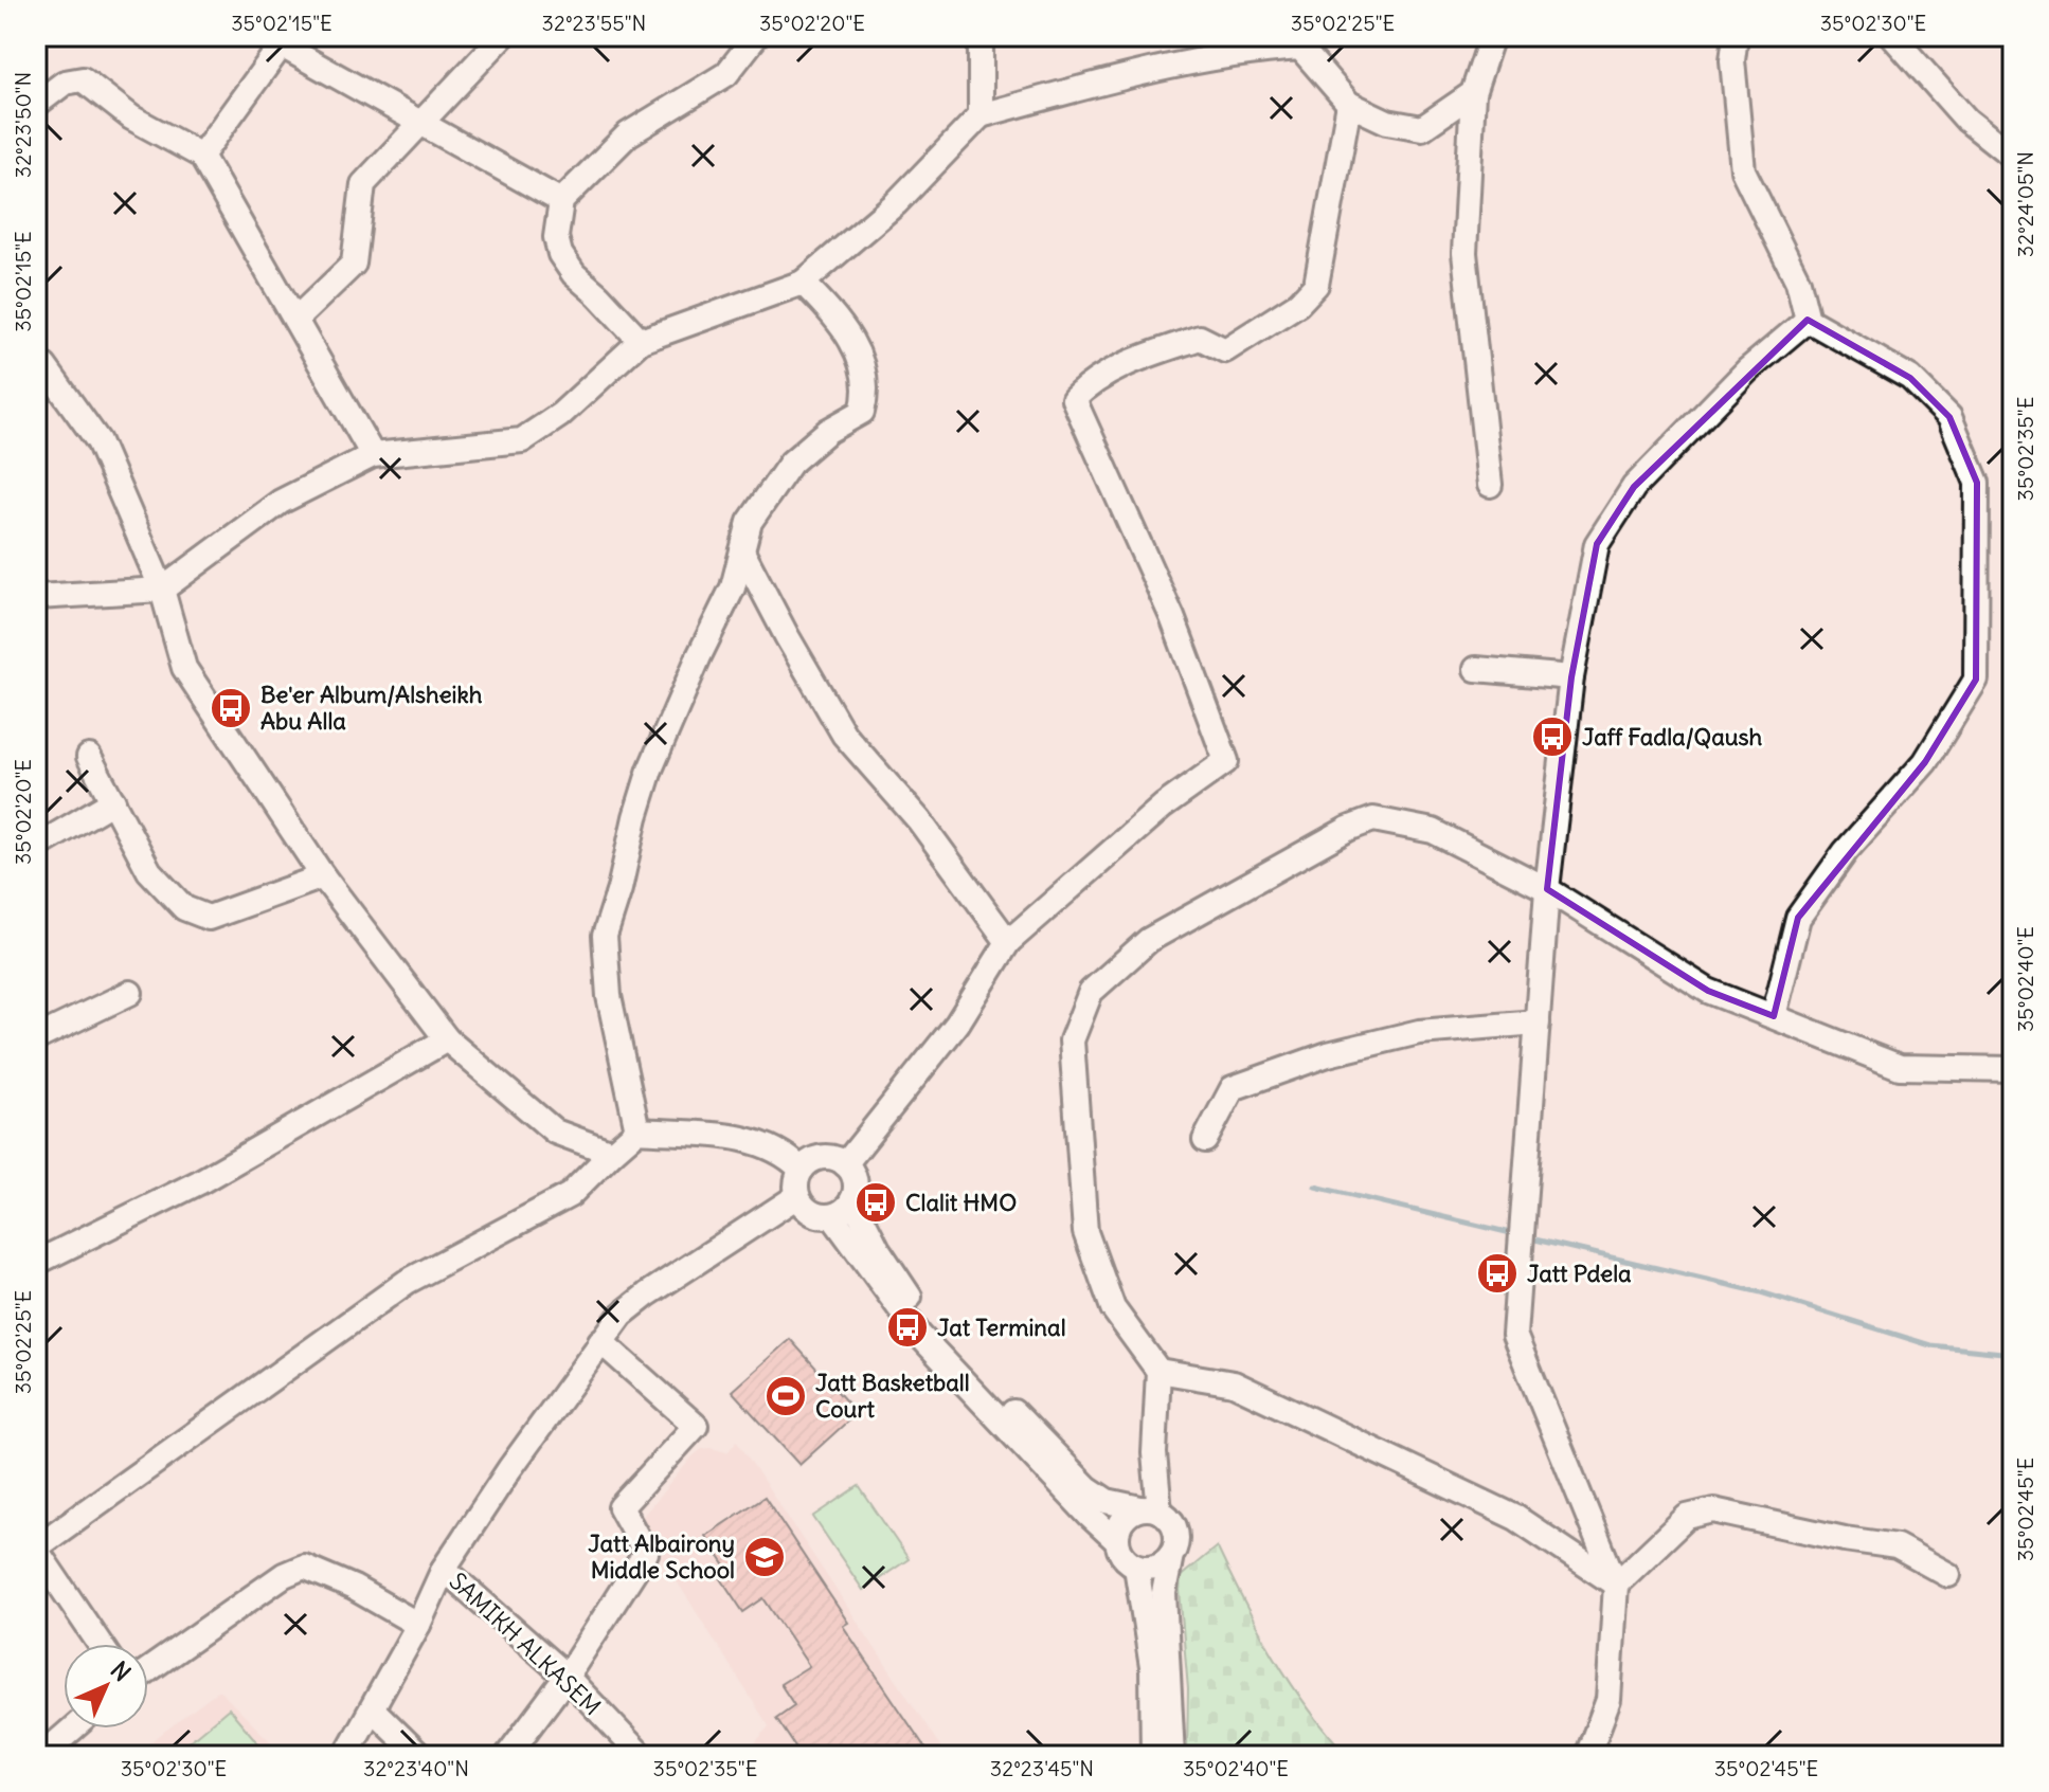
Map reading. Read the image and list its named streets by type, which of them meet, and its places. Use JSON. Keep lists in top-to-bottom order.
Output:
{
  "streets": {
    "street": ["SAMIKH ALKASEM"]
  },
  "places": {
    "bus stop": [
      "Be'er Album/Alsheikh Abu Alla",
      "Jaff Fadla/Qaush",
      "Clalit HMO",
      "Jatt Pdela",
      "Jat Terminal"
    ],
    "sports": ["Jatt Basketball Court"],
    "school or university": ["Jatt Albairony Middle School"]
  },
  "north": "top right",
  "coordinates": [
    "35°02'15\"E",
    "32°23'55\"N",
    "35°02'20\"E",
    "35°02'25\"E",
    "35°02'30\"E",
    "32°23'50\"N",
    "32°24'05\"N",
    "35°02'35\"E",
    "35°02'40\"E",
    "35°02'45\"E",
    "32°23'40\"N",
    "32°23'45\"N"
  ]
}
